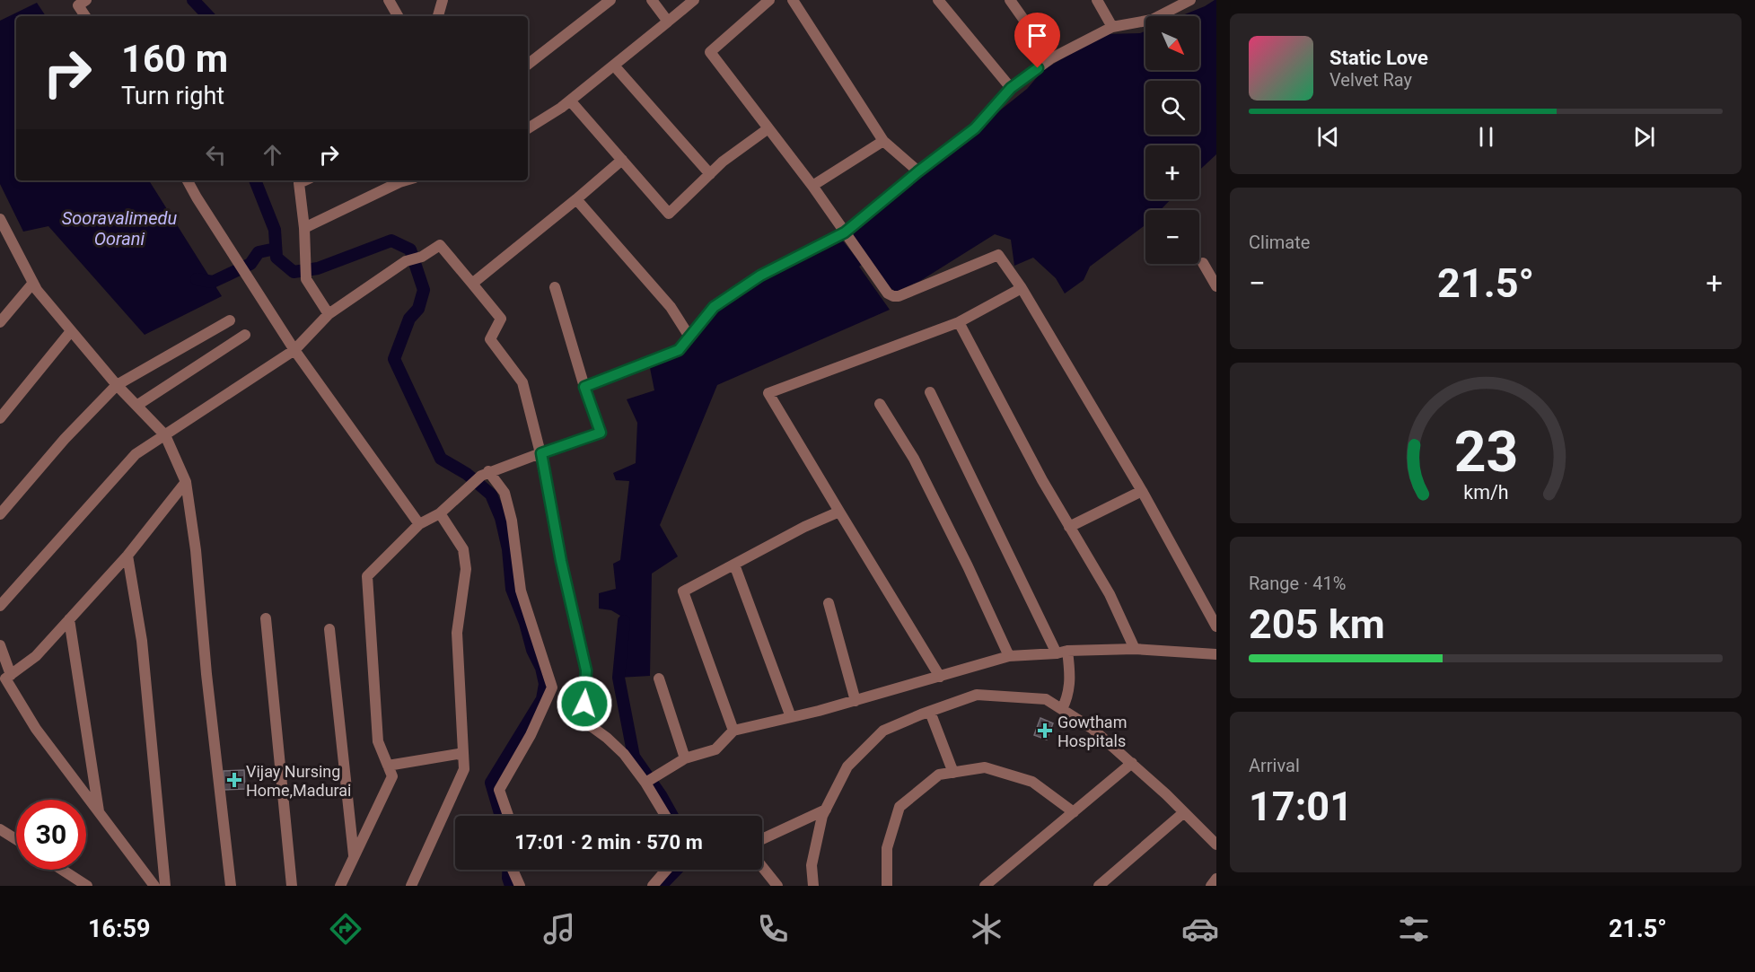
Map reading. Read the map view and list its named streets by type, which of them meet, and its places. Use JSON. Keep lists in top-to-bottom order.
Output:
{
  "water": ["Sooravalimedu Oorani"],
  "places": {
    "health": ["Gowtham Hospitals", "Vijay Nursing Home,Madurai"]
  },
  "north": "bottom right",
  "page": {
    "map_buttons": ["+", "−"],
    "turn": ["160 m", "Turn right"],
    "song": ["Static Love", "Velvet Ray"],
    "tile": [
      "Climate",
      ["Range · 41%", "205 km"],
      ["Arrival", "17:01"]
    ],
    "heat": ["−", "21.5°", "+"],
    "limit": "30",
    "trip": "17:01 · 2 min · 570 m",
    "tabs": ["16:59", "21.5°"],
    "gauge": ["23", "km/h"]
  }
}
